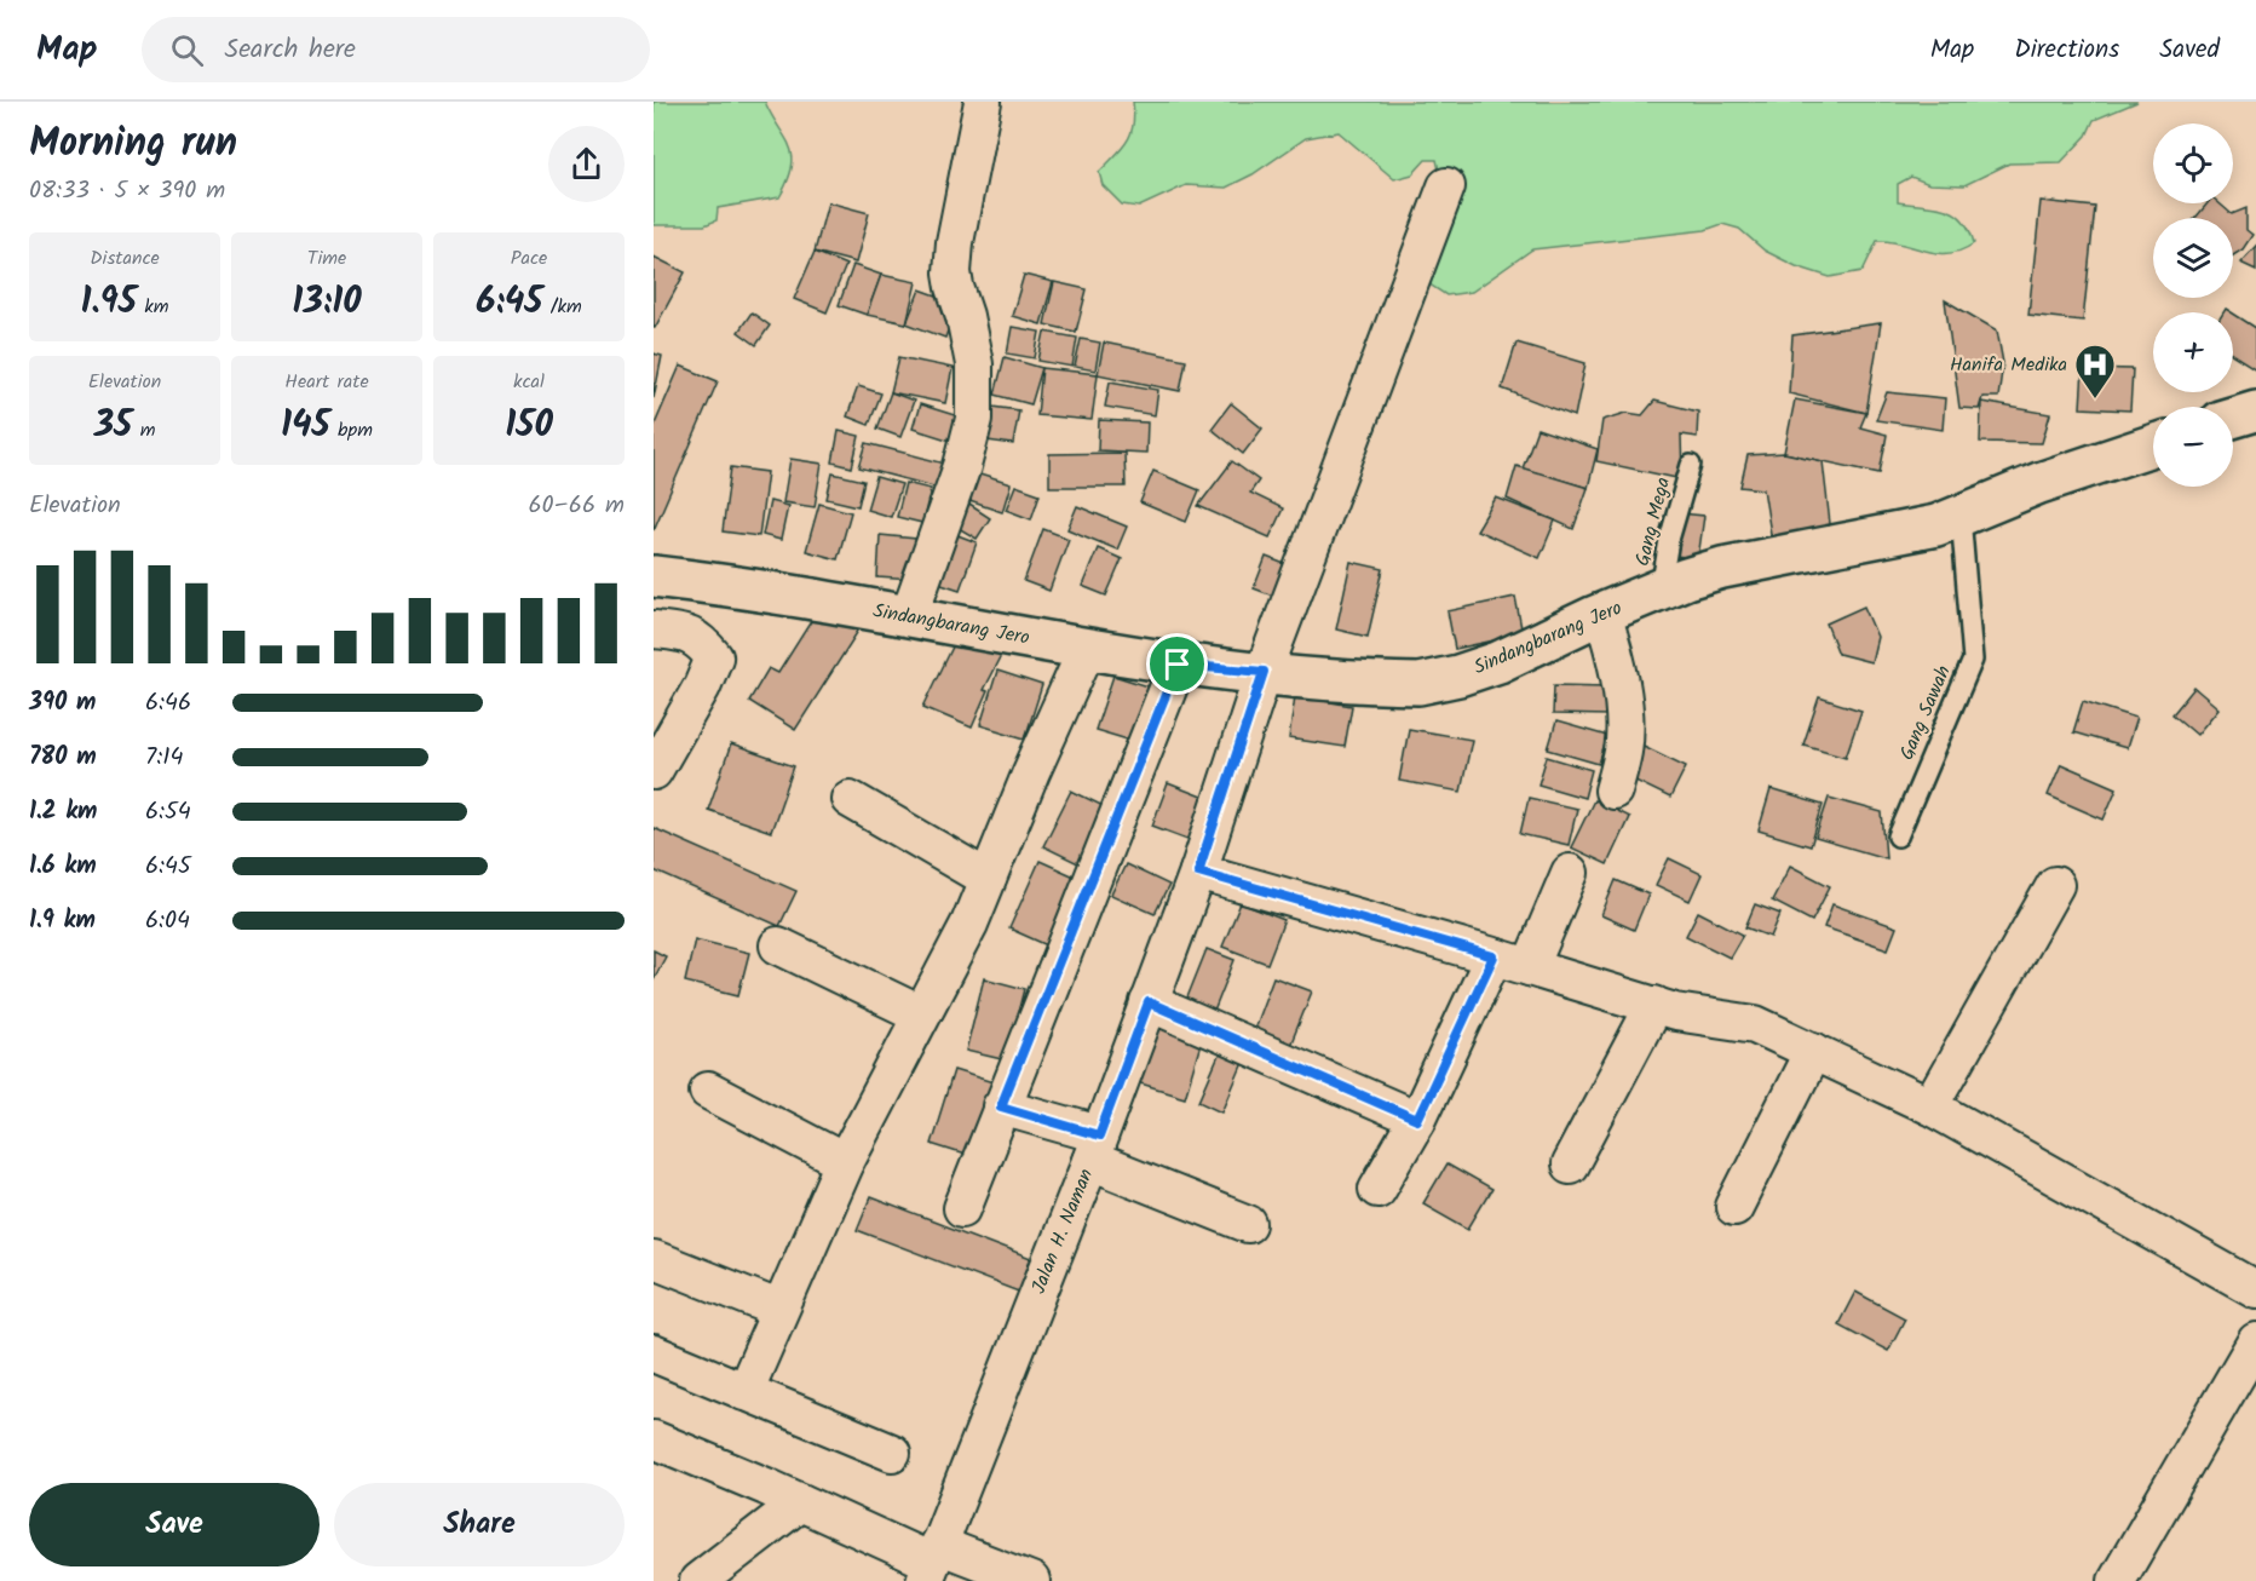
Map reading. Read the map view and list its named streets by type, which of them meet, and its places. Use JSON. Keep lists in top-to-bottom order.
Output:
{
  "streets": {
    "street": ["Sindangbarang Jero", "Jalan H. Naman"],
    "lane": ["Gang Mega", "Gang Sawah"]
  },
  "crossings": [
    ["Gang Mega", "Sindangbarang Jero"],
    ["Sindangbarang Jero", "Gang Sawah"],
    ["Sindangbarang Jero", "Jalan H. Naman"]
  ],
  "places": {
    "hospital": ["Hanifa Medika"]
  },
  "page": {
    "header": "Map",
    "search": "Search here",
    "nav": ["Map", "Directions", "Saved"],
    "heading": ["Morning run", "08:33 · 5 × 390 m"],
    "map_buttons": ["+", "−"],
    "stats": [
      ["Distance", "1.95 km"],
      ["Time", "13:10"],
      ["Pace", "6:45 /km"],
      ["Elevation", "35 m"],
      ["Heart rate", "145 bpm"],
      ["kcal", "150"]
    ],
    "chart": ["Elevation", "60–66 m"],
    "list": [
      {
        "name": "390 m",
        "note": "6:46"
      },
      {
        "name": "780 m",
        "note": "7:14"
      },
      {
        "name": "1.2 km",
        "note": "6:54"
      },
      {
        "name": "1.6 km",
        "note": "6:45"
      },
      {
        "name": "1.9 km",
        "note": "6:04"
      }
    ],
    "buttons": ["Save", "Share"]
  }
}
